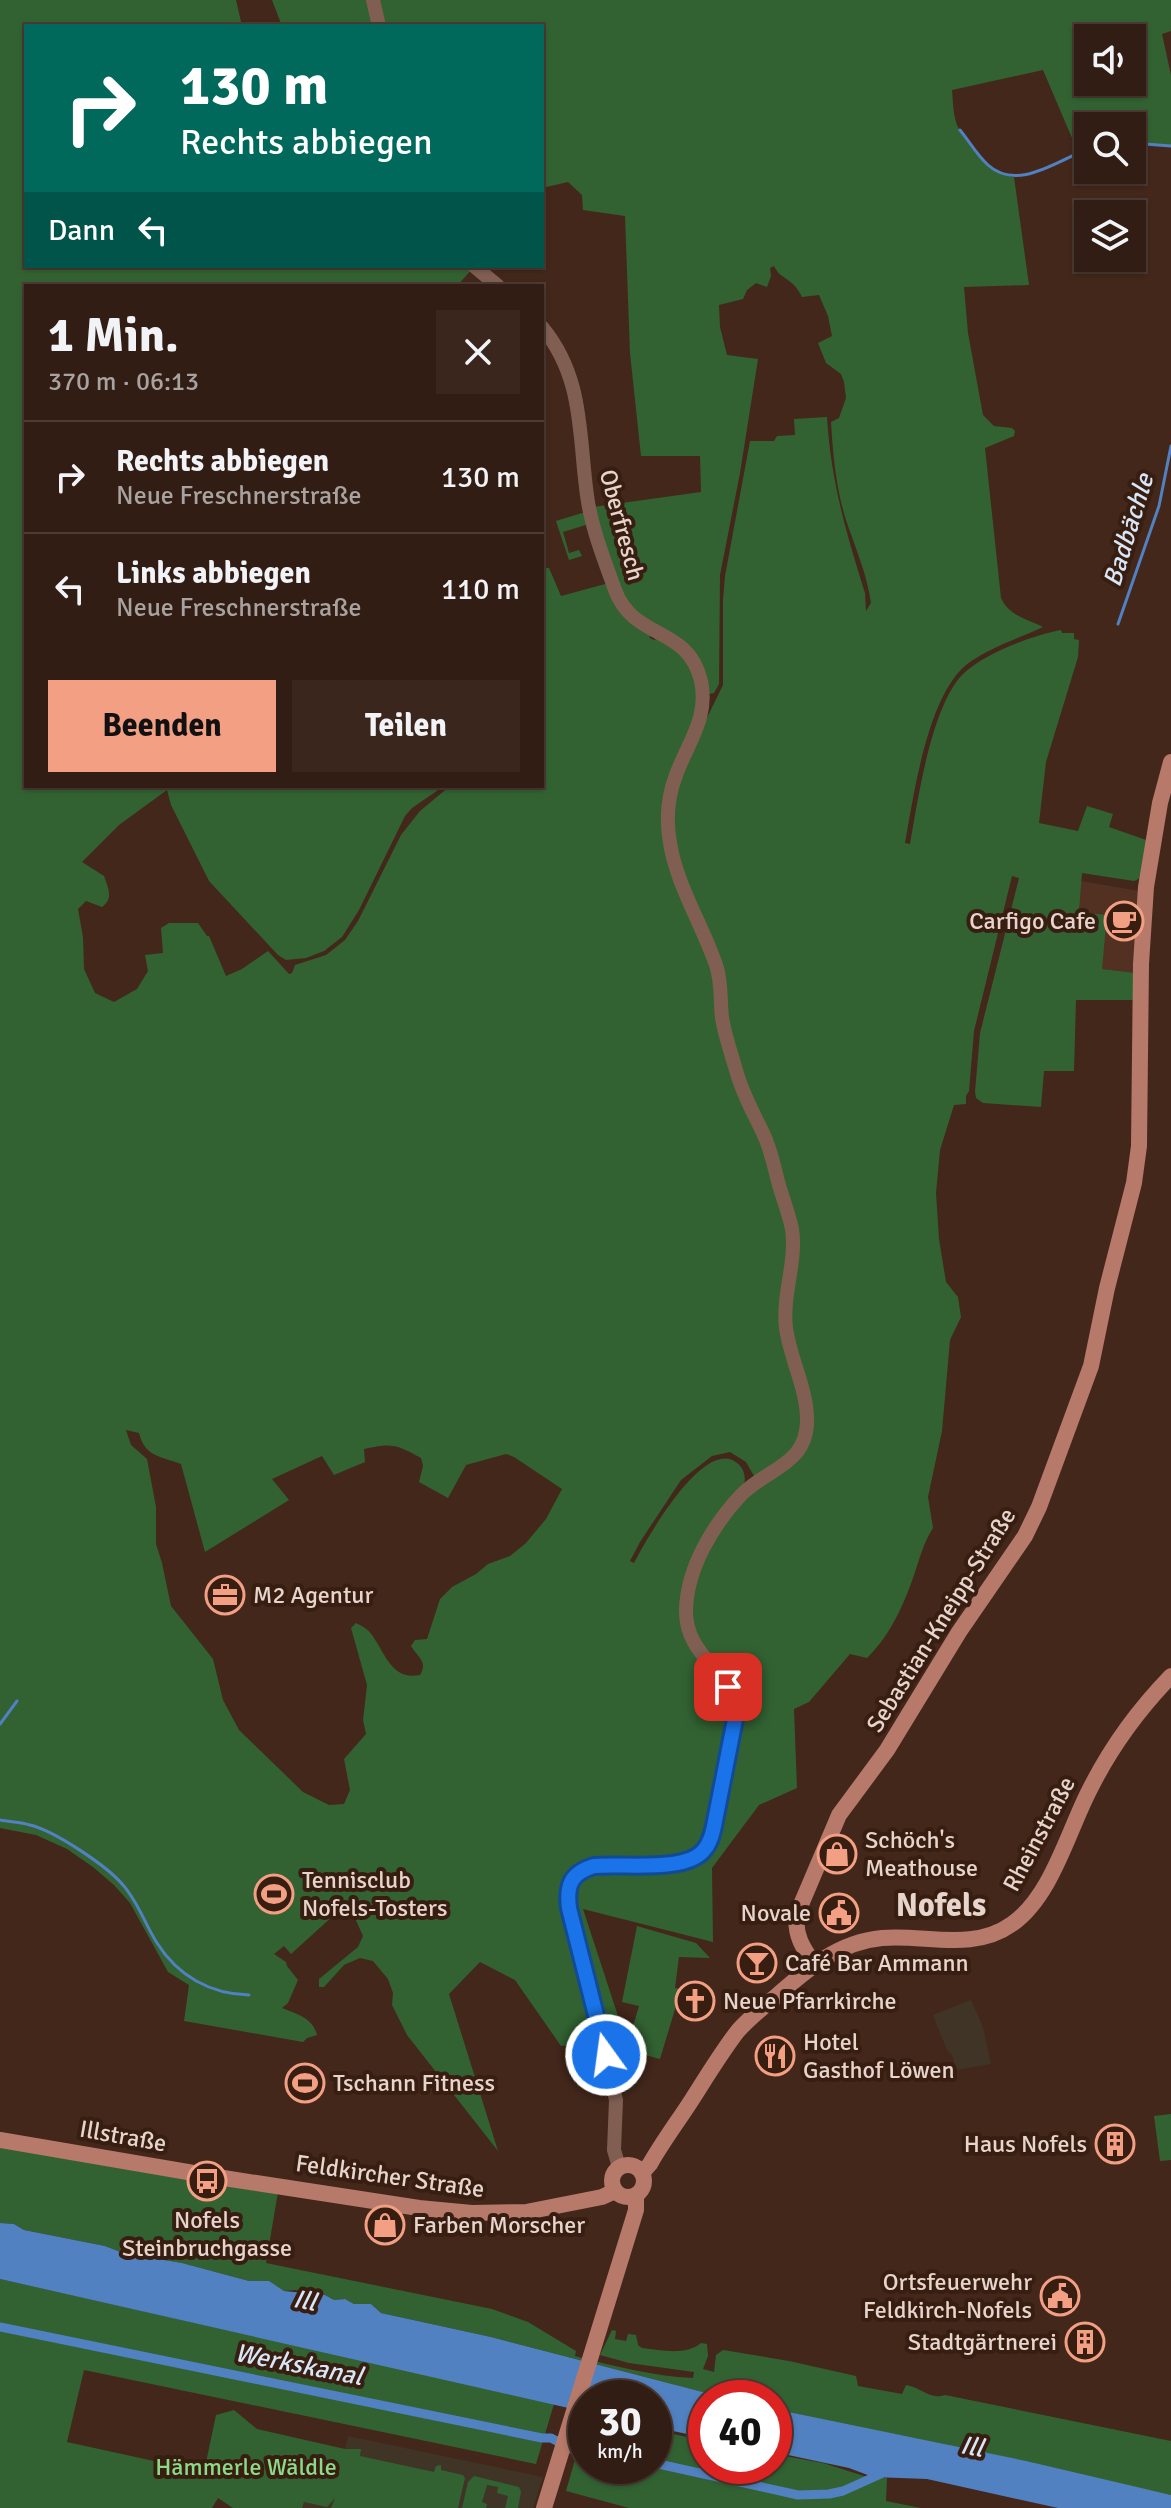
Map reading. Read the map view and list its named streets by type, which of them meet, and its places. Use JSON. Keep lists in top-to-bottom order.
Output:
{
  "streets": {
    "main road": [
      "Sebastian-Kneipp-Straße",
      "Rheinstraße",
      "Illstraße",
      "Feldkircher Straße"
    ],
    "street": ["Oberfresch"]
  },
  "crossings": [
    ["Oberfresch", "Rheinstraße"],
    ["Oberfresch", "Feldkircher Straße"],
    ["Sebastian-Kneipp-Straße", "Rheinstraße"],
    ["Rheinstraße", "Feldkircher Straße"],
    ["Illstraße", "Feldkircher Straße"]
  ],
  "districts": ["Nofels"],
  "water": ["Badbächle", "Ill", "Werkskanal"],
  "parks": ["Hämmerle Wäldle"],
  "places": {
    "cafe": ["Carfigo Cafe"],
    "office": ["M2 Agentur"],
    "shop": ["Schöch's Meathouse", "Farben Morscher"],
    "sports": ["Tennisclub Nofels-Tosters", "Tschann Fitness"],
    "public building": ["Novale", "Ortsfeuerwehr Feldkirch-Nofels"],
    "bar": ["Café Bar Ammann"],
    "church": ["Neue Pfarrkirche"],
    "restaurant": ["Hotel Gasthof Löwen"],
    "building": ["Haus Nofels", "Stadtgärtnerei"],
    "bus stop": ["Nofels Steinbruchgasse"]
  },
  "page": {
    "turn": ["130 m", "Rechts abbiegen"],
    "then": "Dann",
    "heading": ["1 Min.", "370 m · 06:13"],
    "list": [
      {
        "name": "Rechts abbiegen",
        "note": "Neue Freschnerstraße",
        "value": "130 m"
      },
      {
        "name": "Links abbiegen",
        "note": "Neue Freschnerstraße",
        "value": "110 m"
      }
    ],
    "buttons": ["Beenden", "Teilen"],
    "speed": "30 km/h",
    "limit": "40"
  }
}
